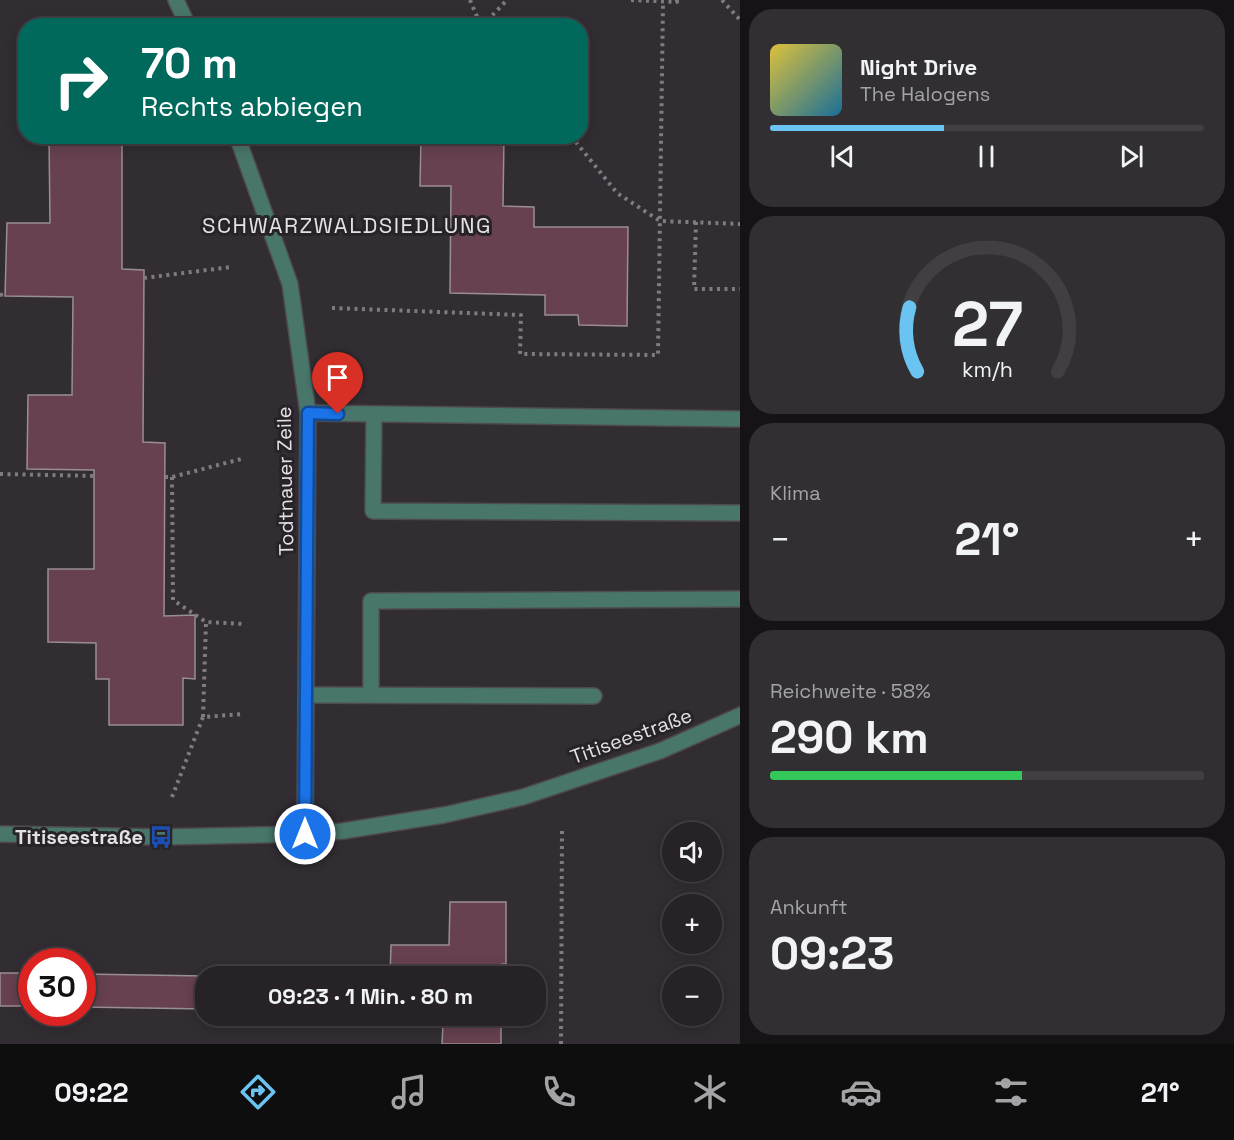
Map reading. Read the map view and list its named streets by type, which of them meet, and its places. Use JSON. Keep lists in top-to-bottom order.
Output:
{
  "streets": {
    "street": ["Todtnauer Zeile", "Titiseestraße"]
  },
  "crossings": [
    ["Todtnauer Zeile", "Titiseestraße"]
  ],
  "districts": ["SCHWARZWALDSIEDLUNG"],
  "places": {
    "bus stop": ["Titiseestraße"]
  },
  "page": {
    "turn": ["70 m", "Rechts abbiegen"],
    "song": ["Night Drive", "The Halogens"],
    "tile": [
      "Klima",
      ["Reichweite · 58%", "290 km"],
      ["Ankunft", "09:23"]
    ],
    "heat": ["−", "21°", "+"],
    "map_buttons": ["+", "−"],
    "limit": "30",
    "trip": "09:23 · 1 Min. · 80 m",
    "tabs": ["09:22", "21°"],
    "gauge": ["27", "km/h"]
  }
}
